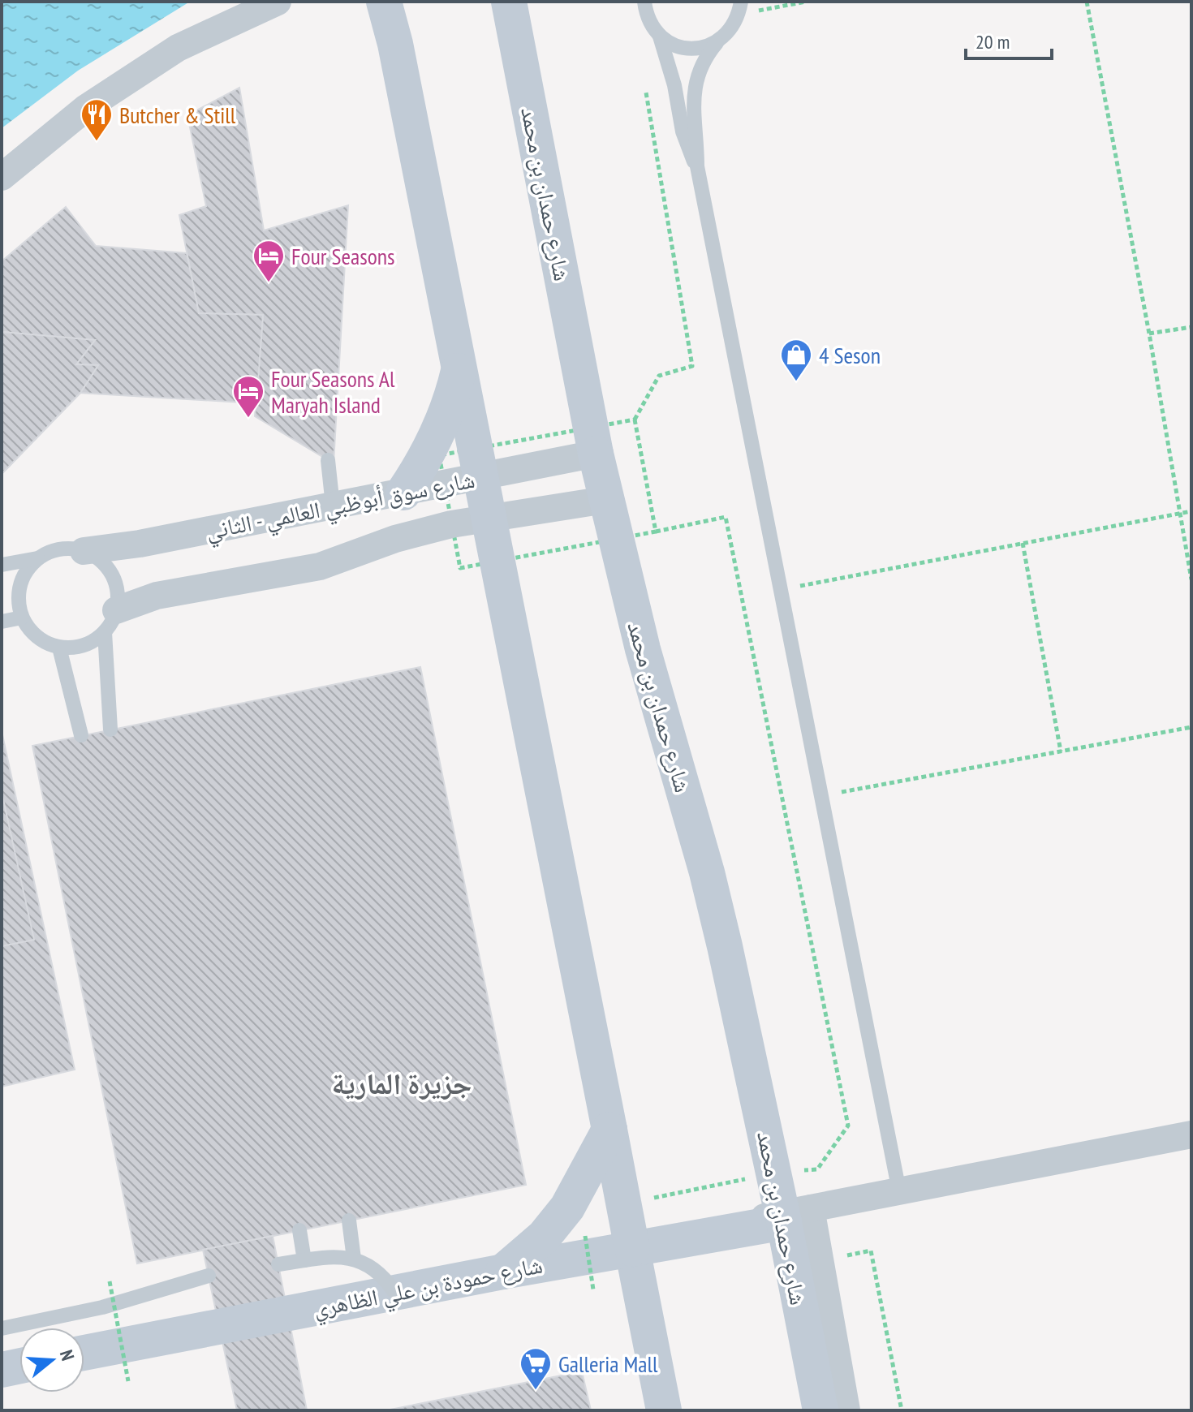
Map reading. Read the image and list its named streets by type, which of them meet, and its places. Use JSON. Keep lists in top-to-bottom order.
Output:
{
  "streets": {
    "main road": ["شارع حمدان بن محمد", "شارع حمودة بن علي الظاهري"],
    "street": ["شارع سوق أبوظبي العالمي - الثاني"]
  },
  "crossings": [
    ["شارع حمدان بن محمد", "شارع سوق أبوظبي العالمي - الثاني"],
    ["شارع حمدان بن محمد", "شارع حمودة بن علي الظاهري"]
  ],
  "districts": ["جزيرة المارية"],
  "places": {
    "restaurant": ["Butcher & Still"],
    "hotel": ["Four Seasons", "Four Seasons Al Maryah Island"],
    "shop": ["4 Seson"],
    "supermarket": ["Galleria Mall"]
  },
  "scale_bar": "20 m",
  "north": "right"
}
